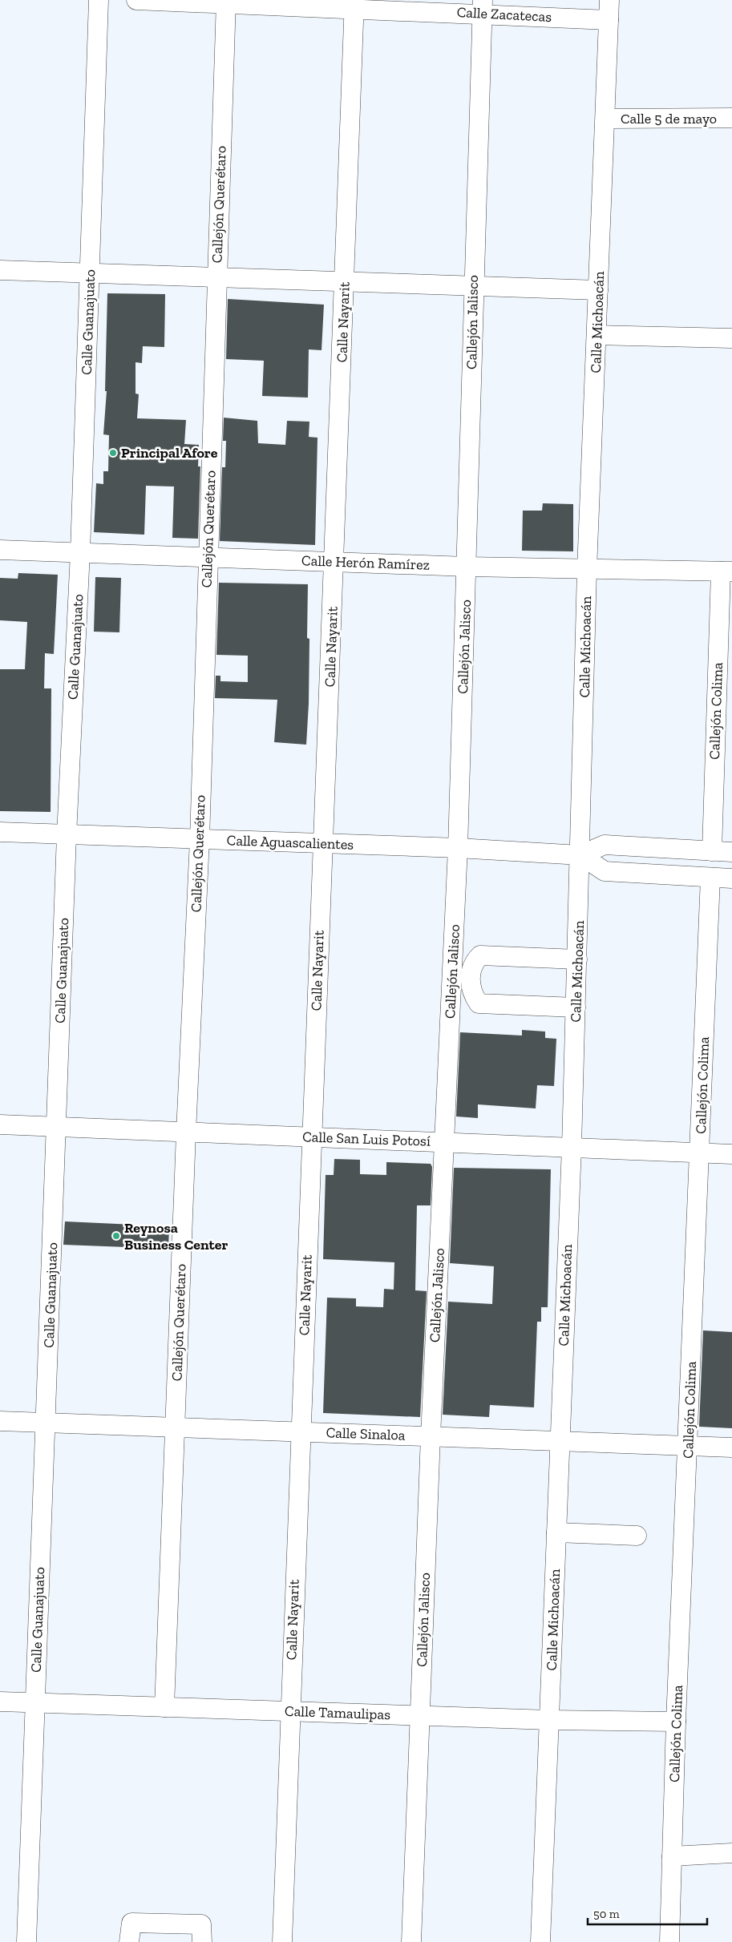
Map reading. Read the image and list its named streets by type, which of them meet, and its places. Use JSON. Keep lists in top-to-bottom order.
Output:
{
  "streets": {
    "street": [
      "Calle Zacatecas",
      "Calle 5 de mayo",
      "Callejón Querétaro",
      "Calle Guanajuato",
      "Calle Nayarit",
      "Callejón Jalisco",
      "Calle Michoacán",
      "Calle Herón Ramírez",
      "Callejón Colima",
      "Calle Aguascalientes",
      "Calle San Luis Potosí",
      "Calle Sinaloa",
      "Calle Tamaulipas"
    ]
  },
  "crossings": [
    ["Calle Zacatecas", "Callejón Querétaro"],
    ["Calle Zacatecas", "Calle Nayarit"],
    ["Calle Zacatecas", "Callejón Jalisco"],
    ["Calle Zacatecas", "Calle Michoacán"],
    ["Calle 5 de mayo", "Calle Michoacán"],
    ["Callejón Querétaro", "Calle Herón Ramírez"],
    ["Callejón Querétaro", "Calle Aguascalientes"],
    ["Callejón Querétaro", "Calle San Luis Potosí"],
    ["Callejón Querétaro", "Calle Sinaloa"],
    ["Callejón Querétaro", "Calle Tamaulipas"],
    ["Calle Guanajuato", "Calle Herón Ramírez"],
    ["Calle Guanajuato", "Calle Aguascalientes"],
    ["Calle Guanajuato", "Calle San Luis Potosí"],
    ["Calle Guanajuato", "Calle Sinaloa"],
    ["Calle Guanajuato", "Calle Tamaulipas"],
    ["Calle Nayarit", "Calle Herón Ramírez"],
    ["Calle Nayarit", "Calle Aguascalientes"],
    ["Calle Nayarit", "Calle San Luis Potosí"],
    ["Calle Nayarit", "Calle Sinaloa"],
    ["Calle Nayarit", "Calle Tamaulipas"],
    ["Callejón Jalisco", "Calle Herón Ramírez"],
    ["Callejón Jalisco", "Calle Aguascalientes"],
    ["Callejón Jalisco", "Calle San Luis Potosí"],
    ["Callejón Jalisco", "Calle Sinaloa"],
    ["Callejón Jalisco", "Calle Tamaulipas"],
    ["Calle Michoacán", "Calle Herón Ramírez"],
    ["Calle Michoacán", "Calle Aguascalientes"],
    ["Calle Michoacán", "Calle San Luis Potosí"],
    ["Calle Michoacán", "Calle Sinaloa"],
    ["Calle Michoacán", "Calle Tamaulipas"],
    ["Calle Herón Ramírez", "Callejón Colima"],
    ["Callejón Colima", "Calle Aguascalientes"],
    ["Callejón Colima", "Calle San Luis Potosí"],
    ["Callejón Colima", "Calle Sinaloa"],
    ["Callejón Colima", "Calle Tamaulipas"]
  ],
  "places": ["Principal Afore", "Reynosa Business Center"],
  "scale_bar": "50 m"
}
